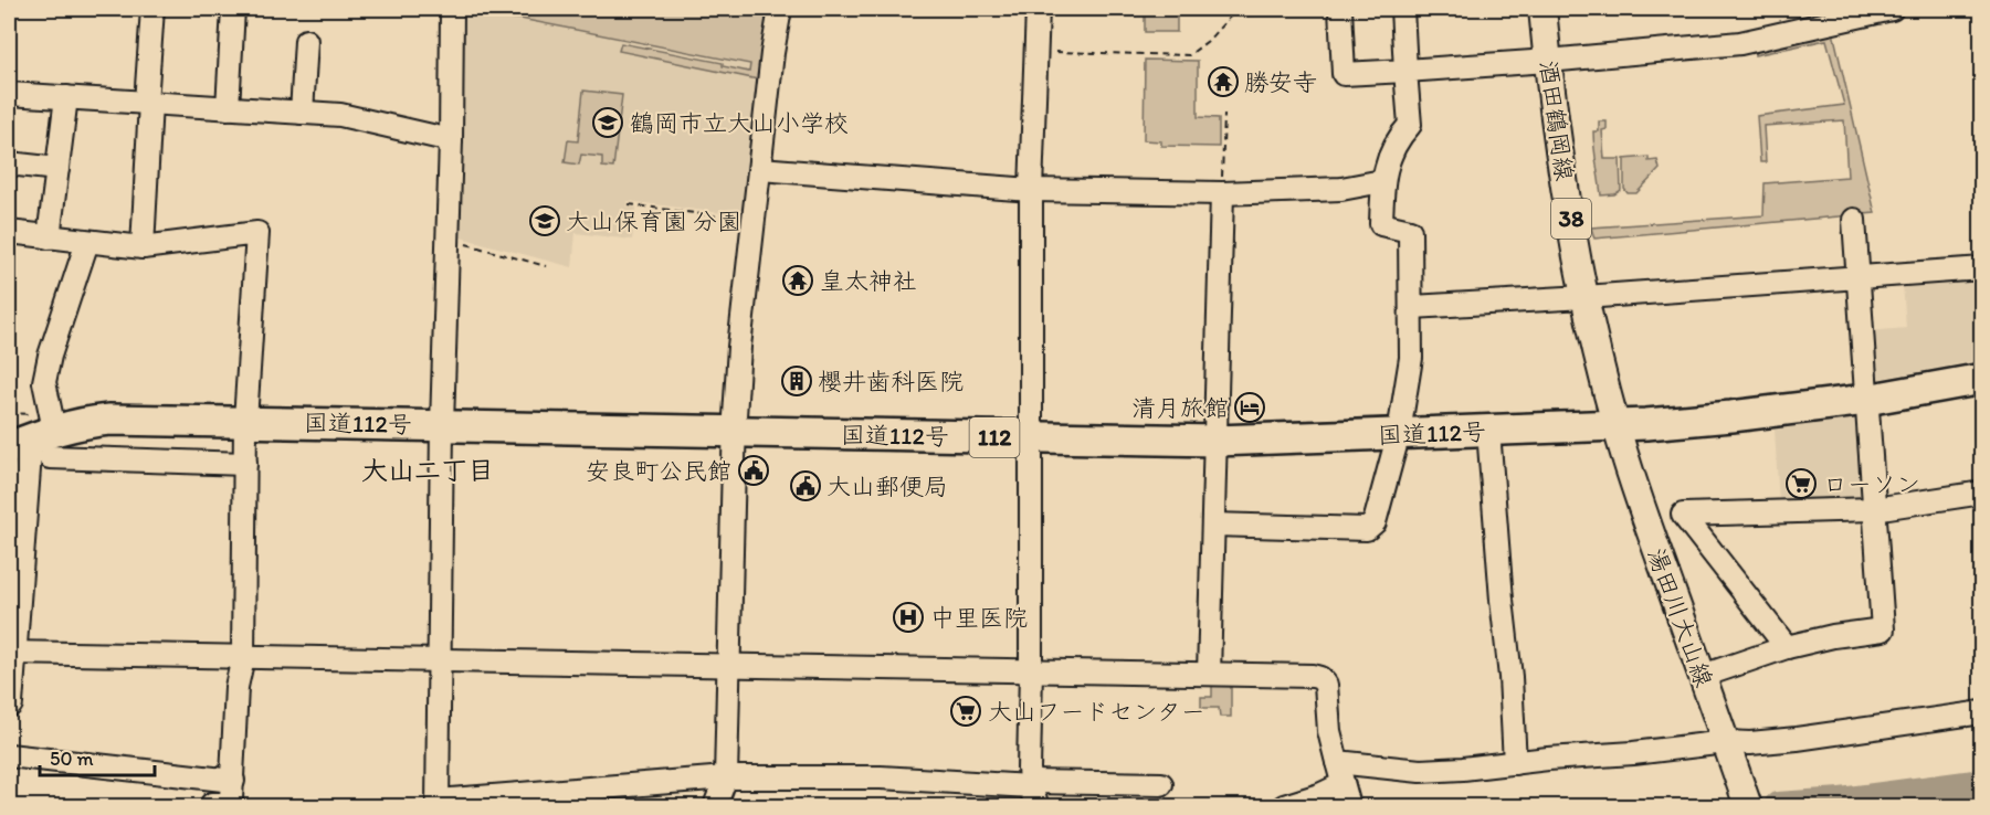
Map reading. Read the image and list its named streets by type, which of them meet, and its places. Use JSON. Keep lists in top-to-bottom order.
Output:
{
  "streets": {
    "highway": ["国道112号", "112"],
    "main road": ["酒田鶴岡線", "38", "湯田川大山線"]
  },
  "crossings": [
    ["酒田鶴岡線", "国道112号"],
    ["酒田鶴岡線", "湯田川大山線"],
    ["国道112号", "湯田川大山線"]
  ],
  "districts": ["大山二丁目"],
  "places": {
    "temple": ["勝安寺", "皇太神社"],
    "school or university": ["鶴岡市立大山小学校", "大山保育園 分園"],
    "building": ["櫻井歯科医院"],
    "hotel": ["清月旅館"],
    "public building": ["安良町公民館", "大山郵便局"],
    "supermarket": ["ローソン", "大山フードセンター"],
    "hospital": ["中里医院"]
  },
  "scale_bar": "50 m"
}
